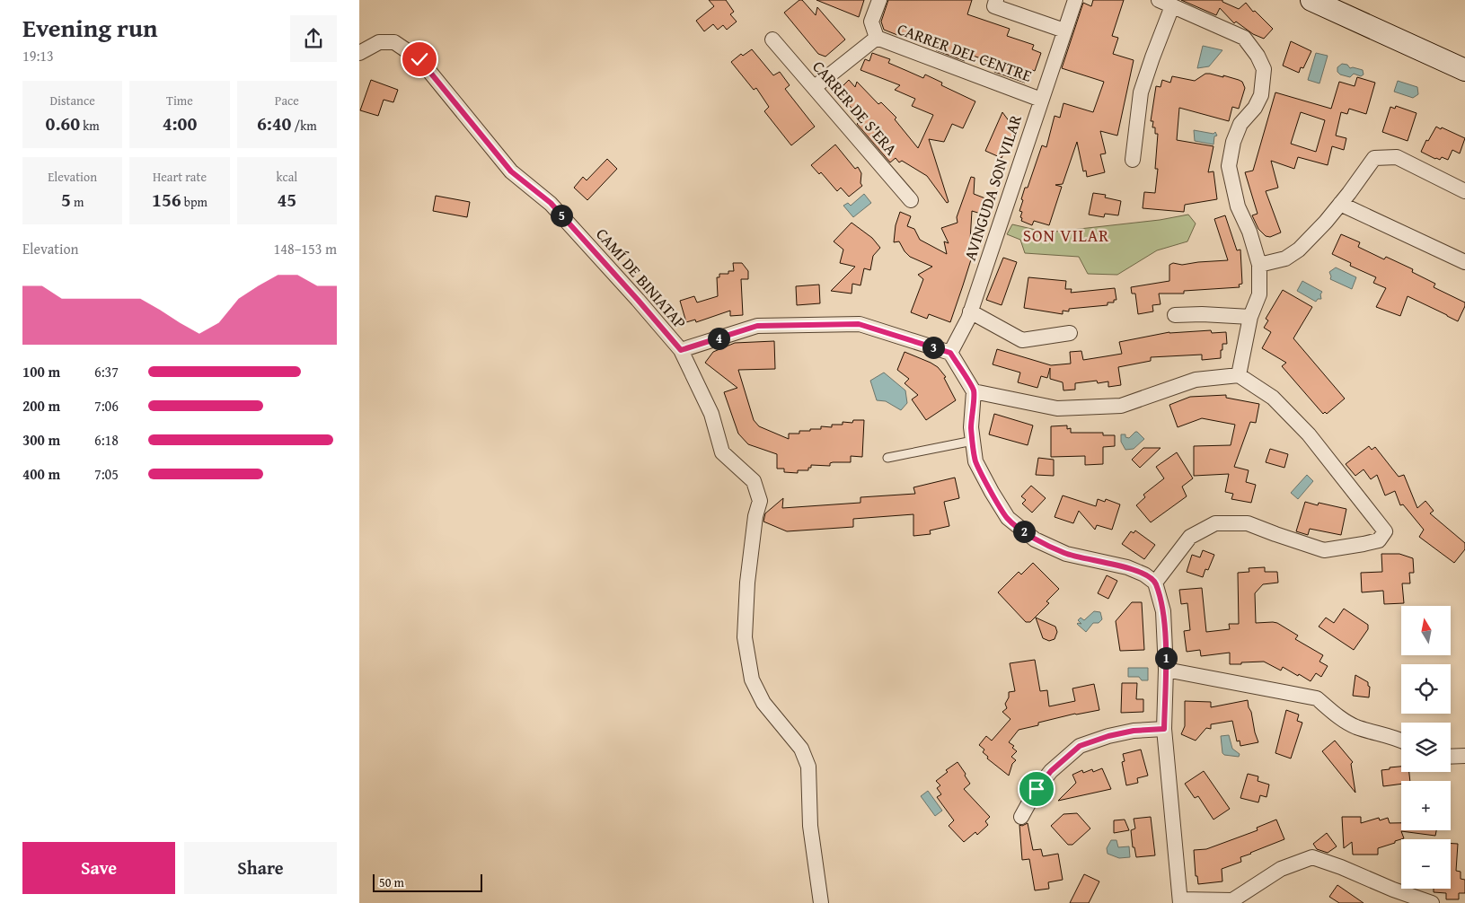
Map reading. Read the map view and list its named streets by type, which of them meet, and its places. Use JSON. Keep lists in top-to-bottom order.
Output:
{
  "streets": {
    "street": [
      "CARRER DEL CENTRE",
      "CARRER DE S'ERA",
      "AVINGUDA SON VILAR",
      "CAMÍ DE BINIATAP"
    ]
  },
  "crossings": [
    ["CARRER DEL CENTRE", "AVINGUDA SON VILAR"]
  ],
  "districts": ["SON VILAR"],
  "scale_bar": "50 m",
  "north": "top",
  "page": {
    "heading": ["Evening run", "19:13"],
    "stats": [
      ["Distance", "0.60 km"],
      ["Time", "4:00"],
      ["Pace", "6:40 /km"],
      ["Elevation", "5 m"],
      ["Heart rate", "156 bpm"],
      ["kcal", "45"]
    ],
    "pins": [
      "5",
      "4",
      "3",
      "2",
      "1"
    ],
    "chart": ["Elevation", "148–153 m"],
    "list": [
      {
        "name": "100 m",
        "note": "6:37"
      },
      {
        "name": "200 m",
        "note": "7:06"
      },
      {
        "name": "300 m",
        "note": "6:18"
      },
      {
        "name": "400 m",
        "note": "7:05"
      }
    ],
    "map_buttons": ["+", "−"],
    "buttons": ["Save", "Share"],
    "scale": "50 m"
  }
}
